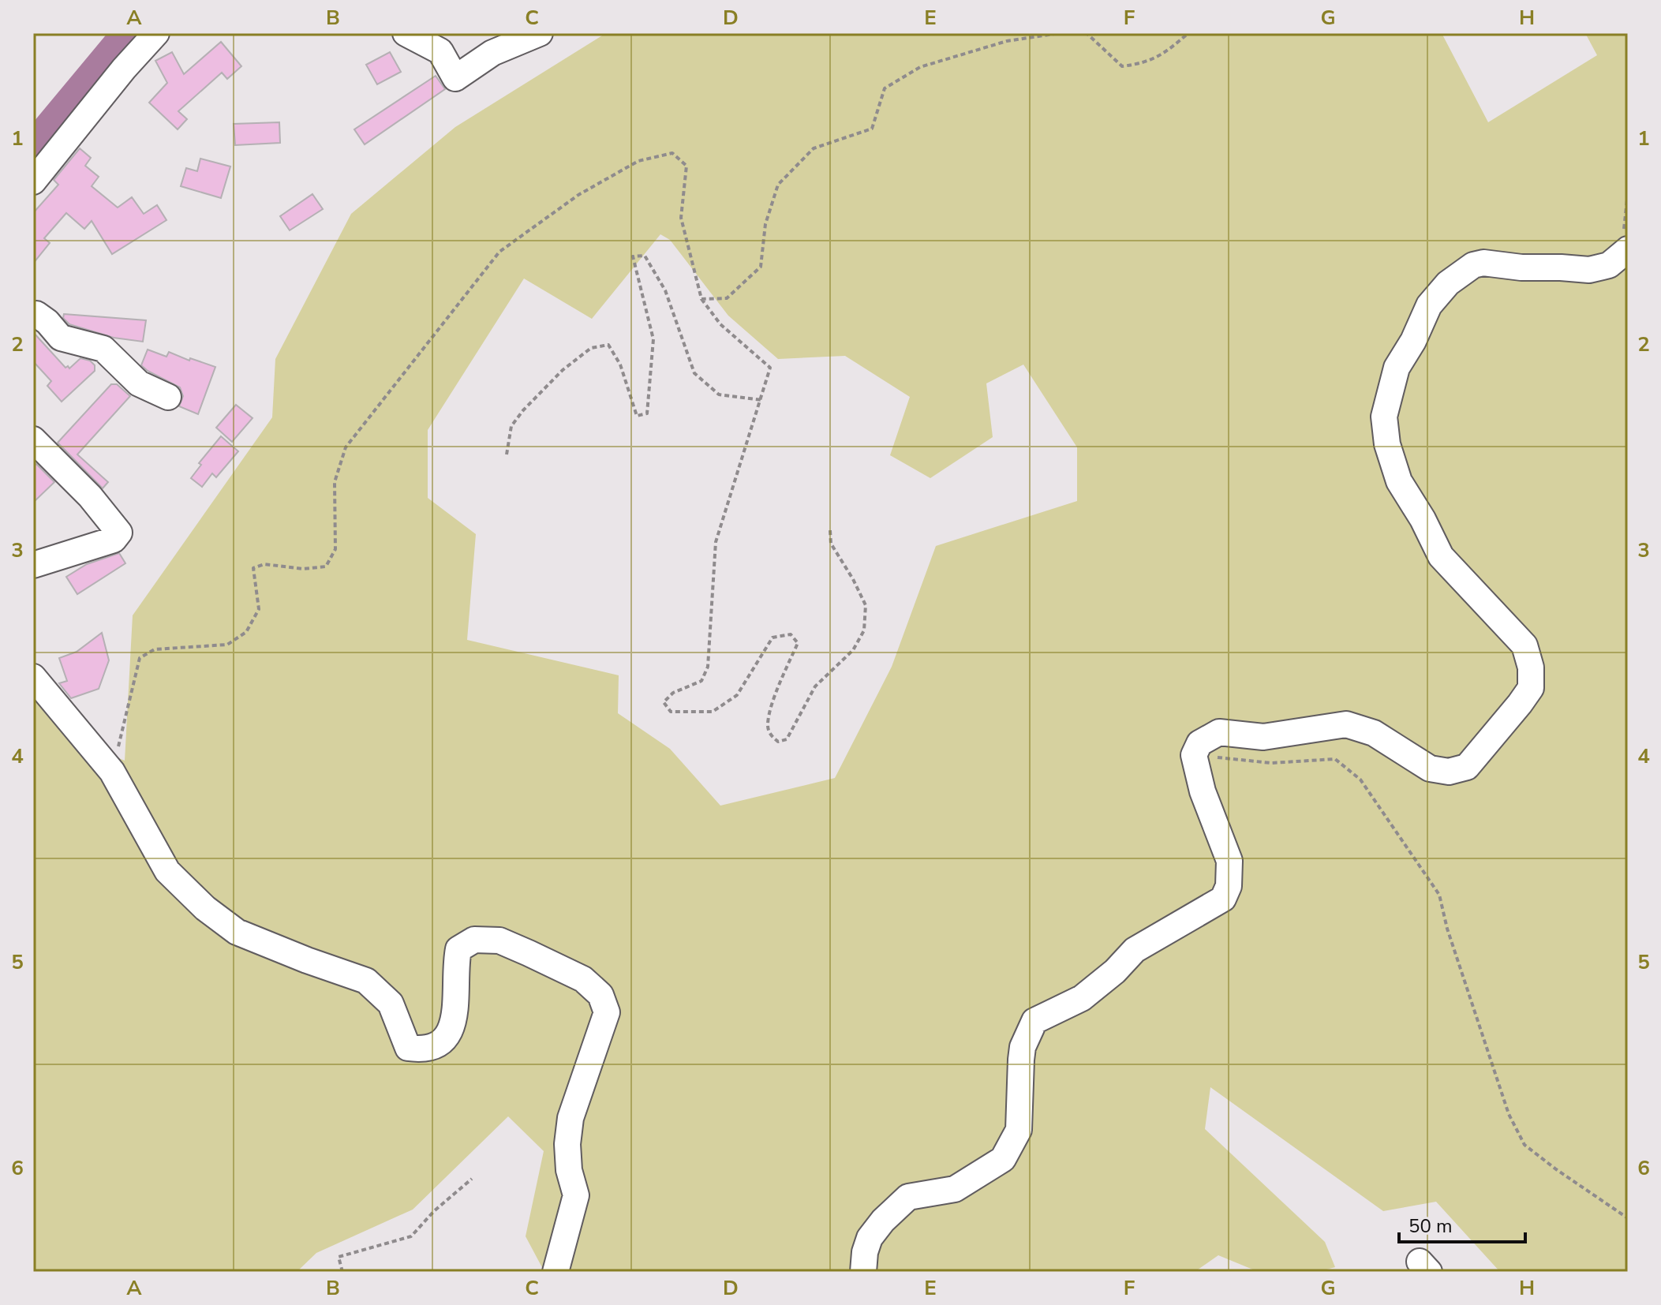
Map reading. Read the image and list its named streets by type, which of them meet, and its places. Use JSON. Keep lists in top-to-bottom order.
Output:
{
  "scale_bar": "50 m",
  "grid": {
    "columns": [
      "A",
      "B",
      "C",
      "D",
      "E",
      "F",
      "G",
      "H"
    ],
    "rows": [
      "1",
      "2",
      "3",
      "4",
      "5",
      "6"
    ]
  }
}
